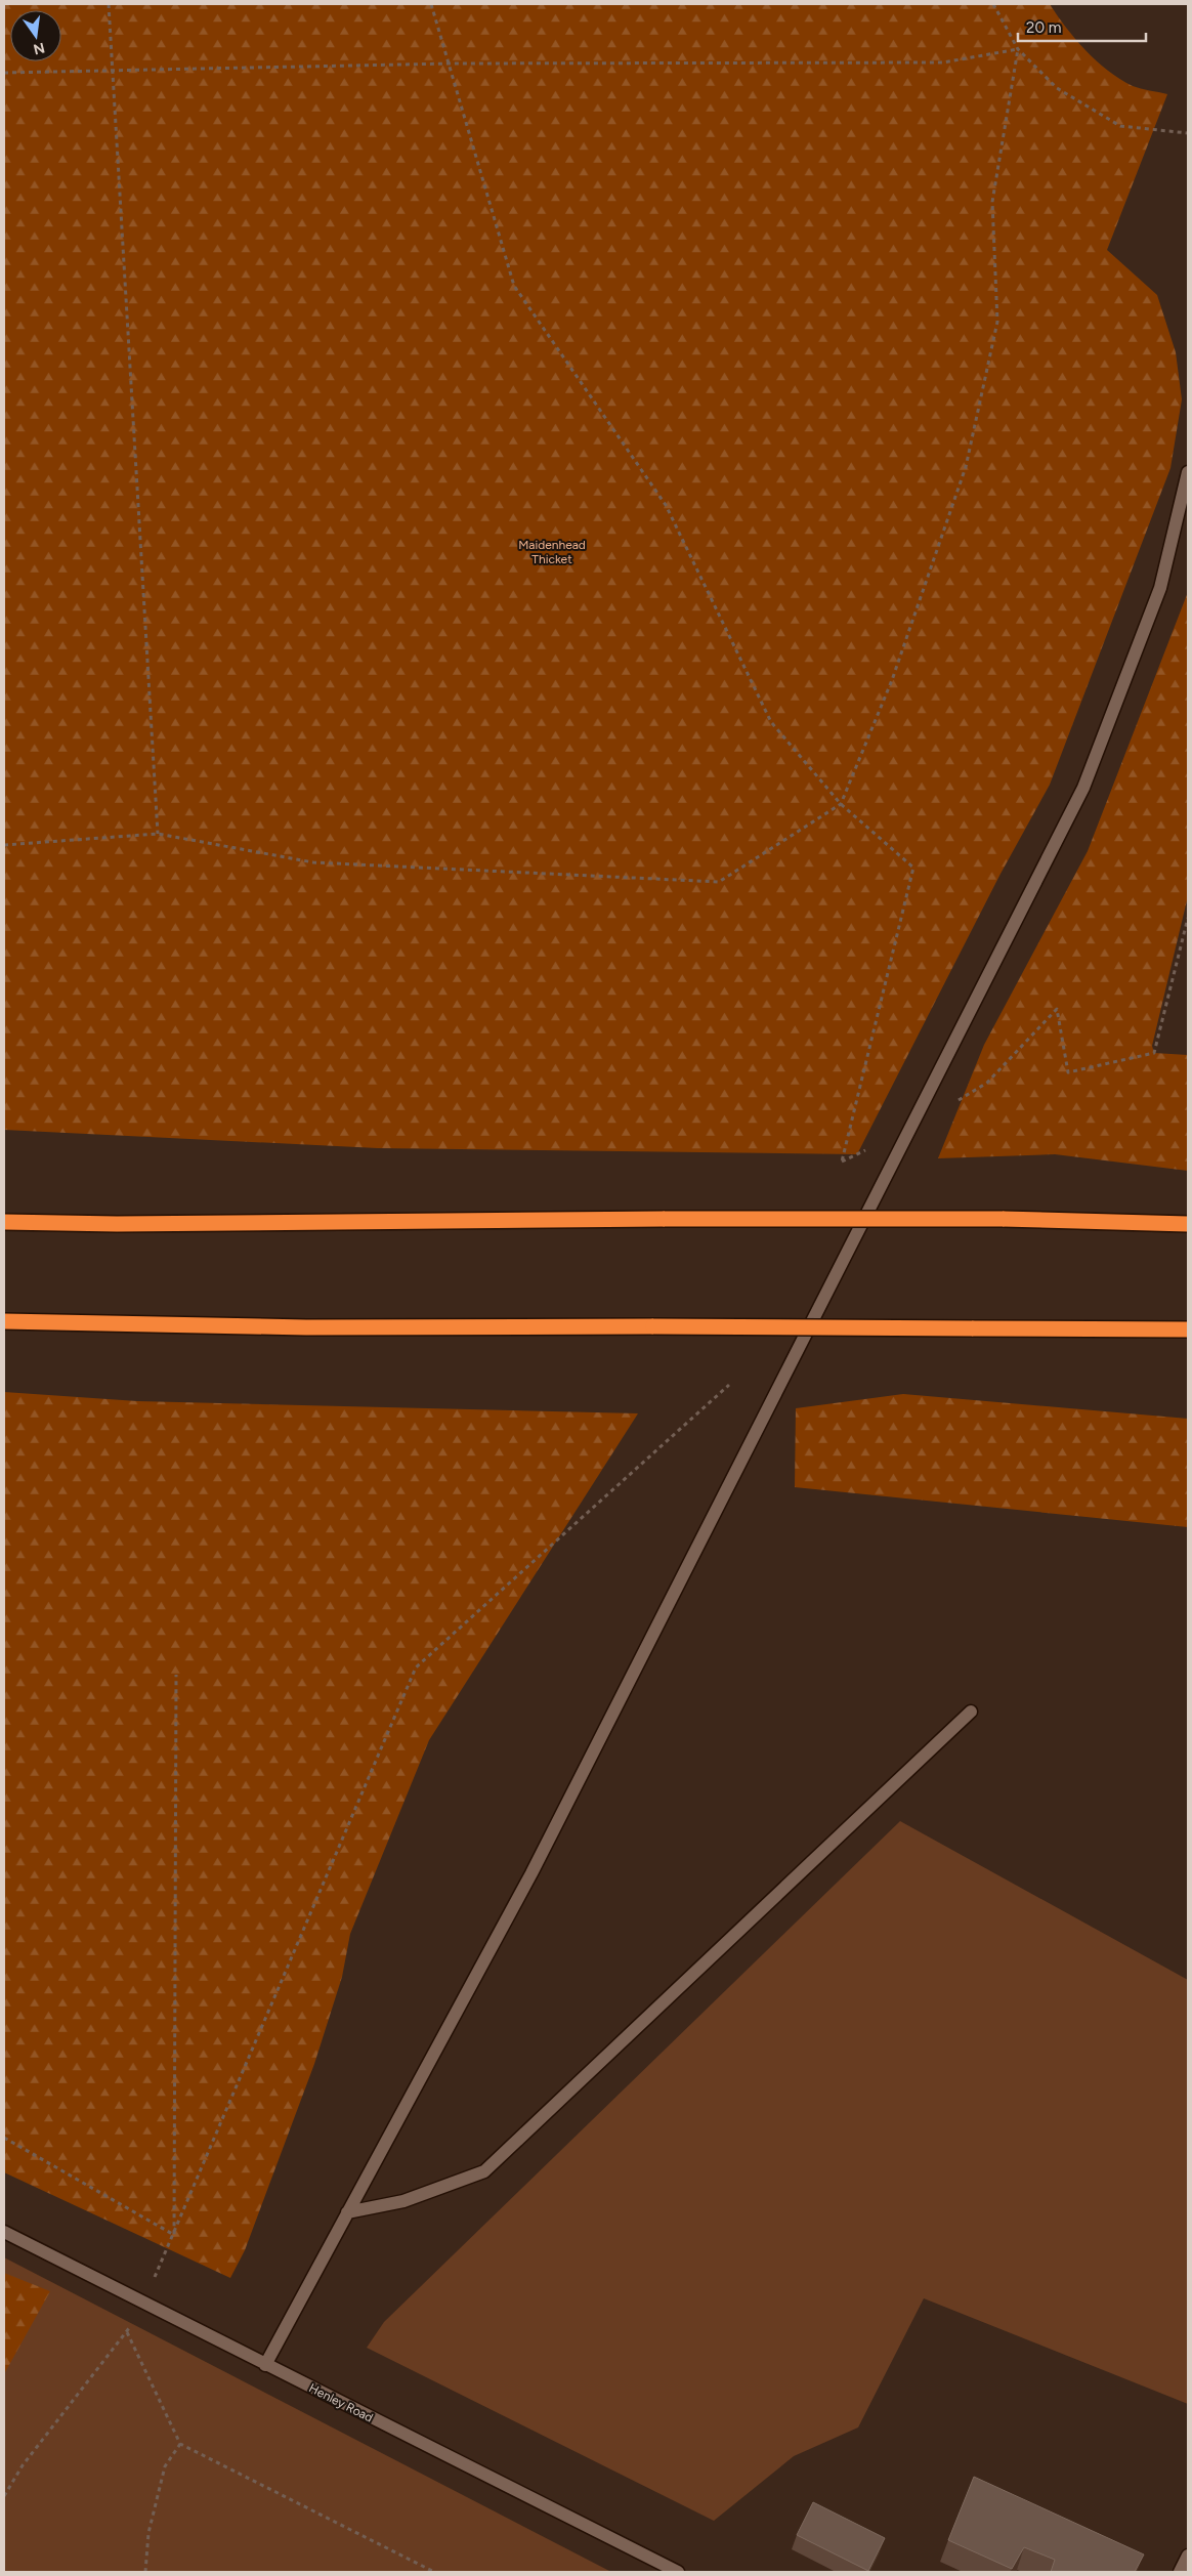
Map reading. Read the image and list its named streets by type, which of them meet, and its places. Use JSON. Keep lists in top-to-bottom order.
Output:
{
  "streets": {
    "street": ["Henley Road"]
  },
  "parks": ["Maidenhead Thicket"],
  "scale_bar": "20 m",
  "north": "bottom"
}
